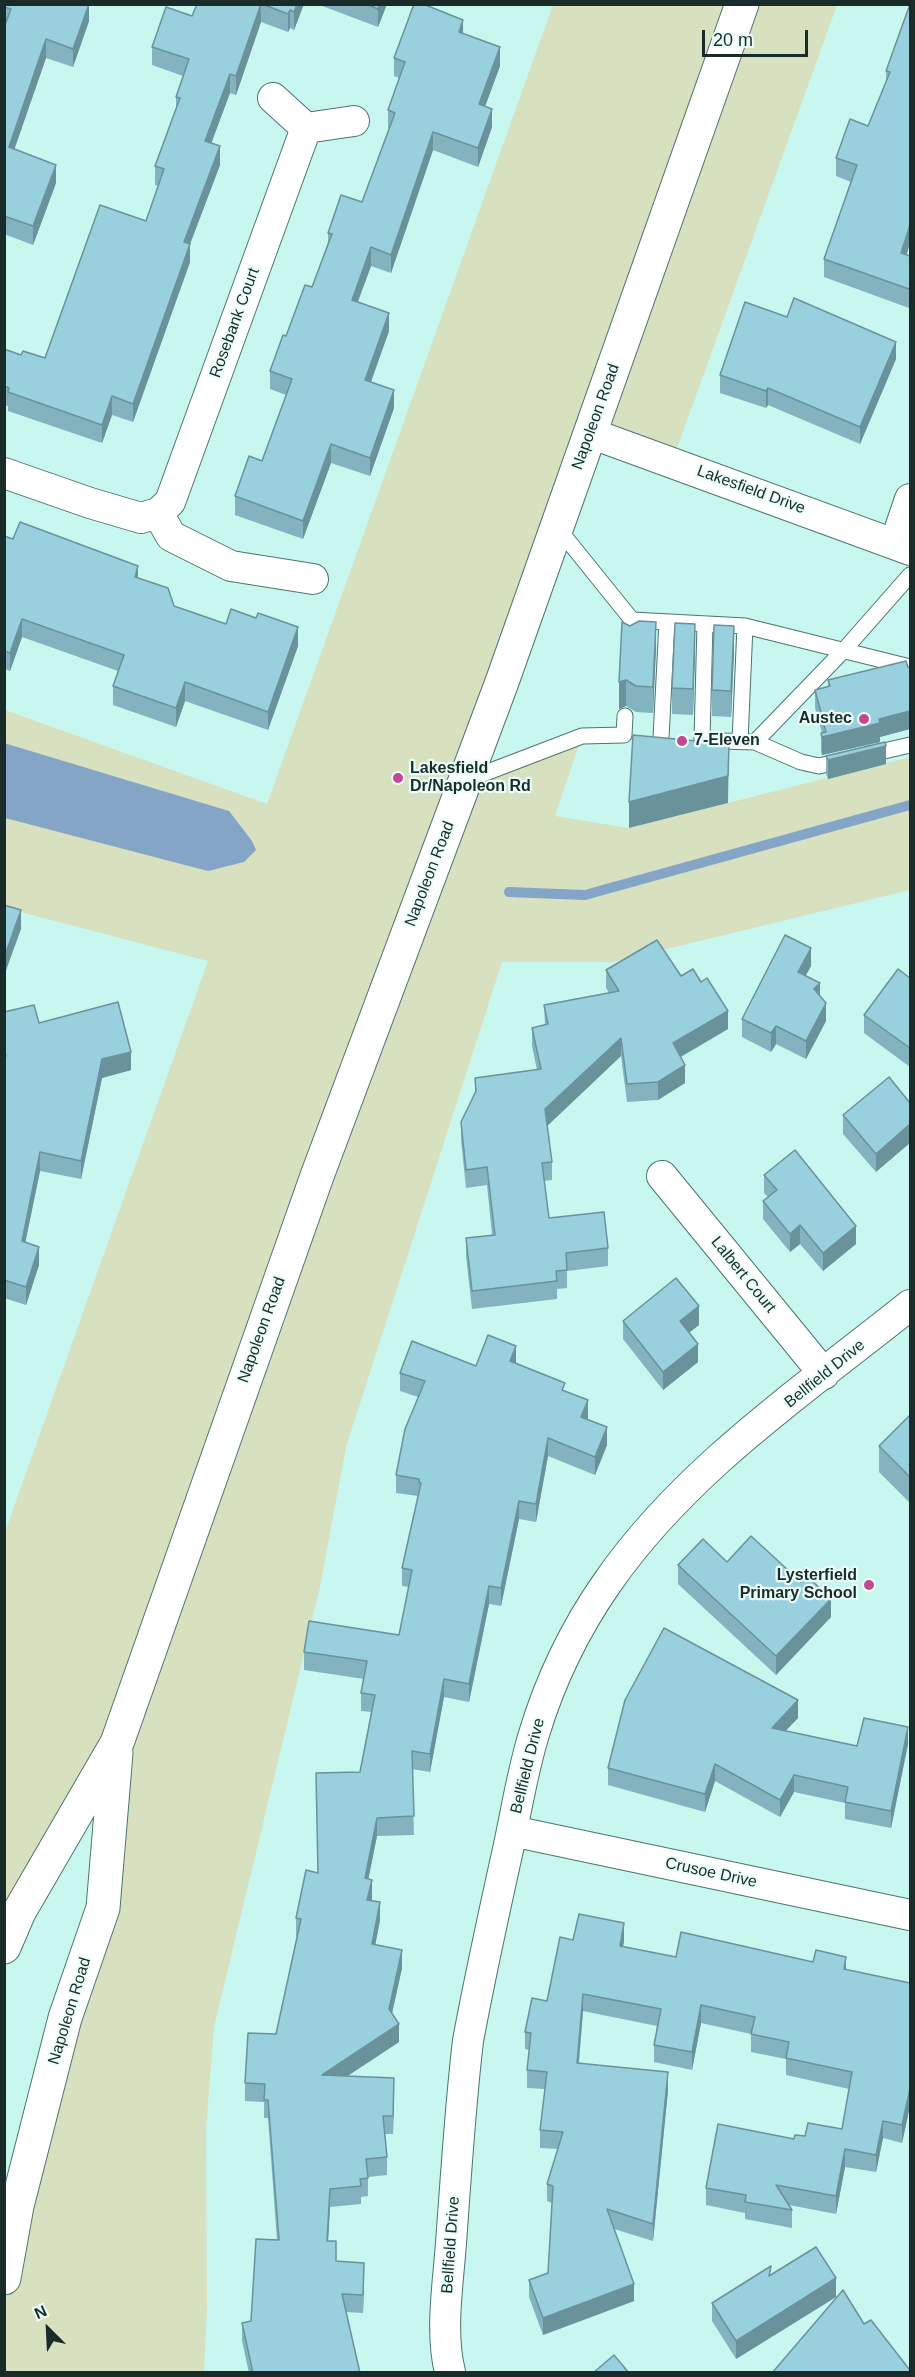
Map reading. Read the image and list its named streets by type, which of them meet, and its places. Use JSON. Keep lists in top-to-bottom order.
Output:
{
  "streets": {
    "main road": ["Napoleon Road"],
    "street": [
      "Rosebank Court",
      "Lakesfield Drive",
      "Lalbert Court",
      "Bellfield Drive",
      "Crusoe Drive"
    ]
  },
  "crossings": [
    ["Napoleon Road", "Lakesfield Drive"],
    ["Lalbert Court", "Bellfield Drive"],
    ["Bellfield Drive", "Crusoe Drive"]
  ],
  "places": [
    "Austec",
    "7-Eleven",
    "Lakesfield Dr/Napoleon Rd",
    "Lysterfield Primary School"
  ],
  "scale_bar": "20 m",
  "north": "top left"
}
